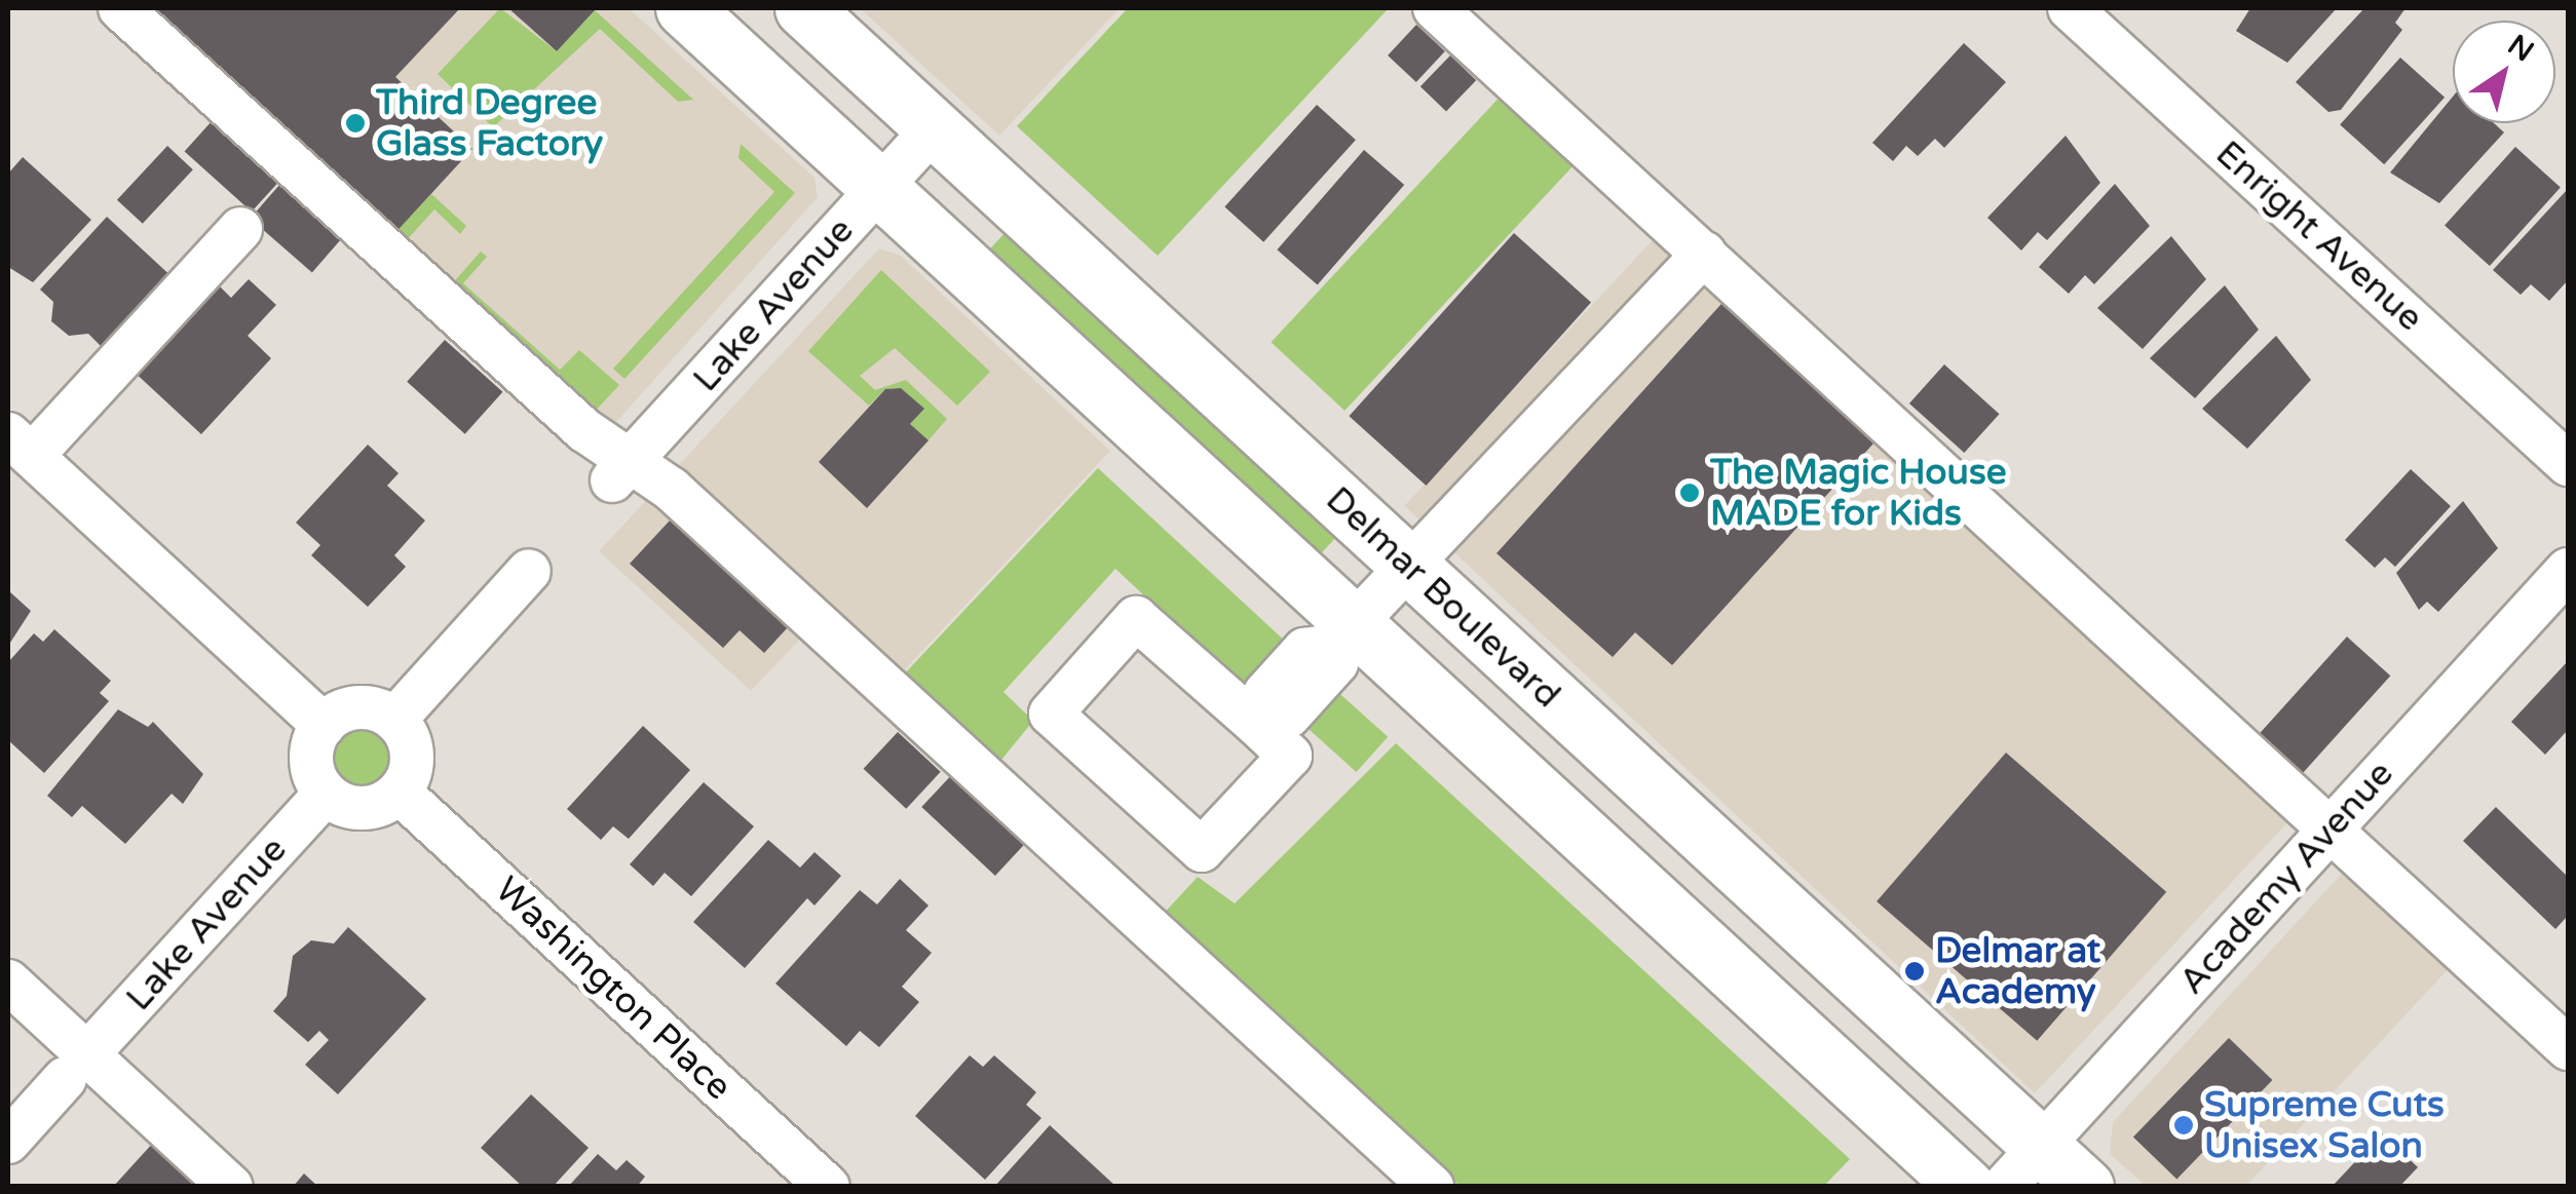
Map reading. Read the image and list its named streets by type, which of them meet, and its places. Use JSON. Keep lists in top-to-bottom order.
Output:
{
  "streets": {
    "main road": ["Delmar Boulevard"],
    "street": [
      "Enright Avenue",
      "Lake Avenue",
      "Academy Avenue",
      "Washington Place"
    ]
  },
  "crossings": [
    ["Lake Avenue", "Delmar Boulevard"],
    ["Lake Avenue", "Washington Place"],
    ["Delmar Boulevard", "Academy Avenue"]
  ],
  "places": [
    "Third Degree Glass Factory",
    "The Magic House MADE for Kids",
    "Delmar at Academy",
    "Supreme Cuts Unisex Salon"
  ],
  "north": "top right"
}
